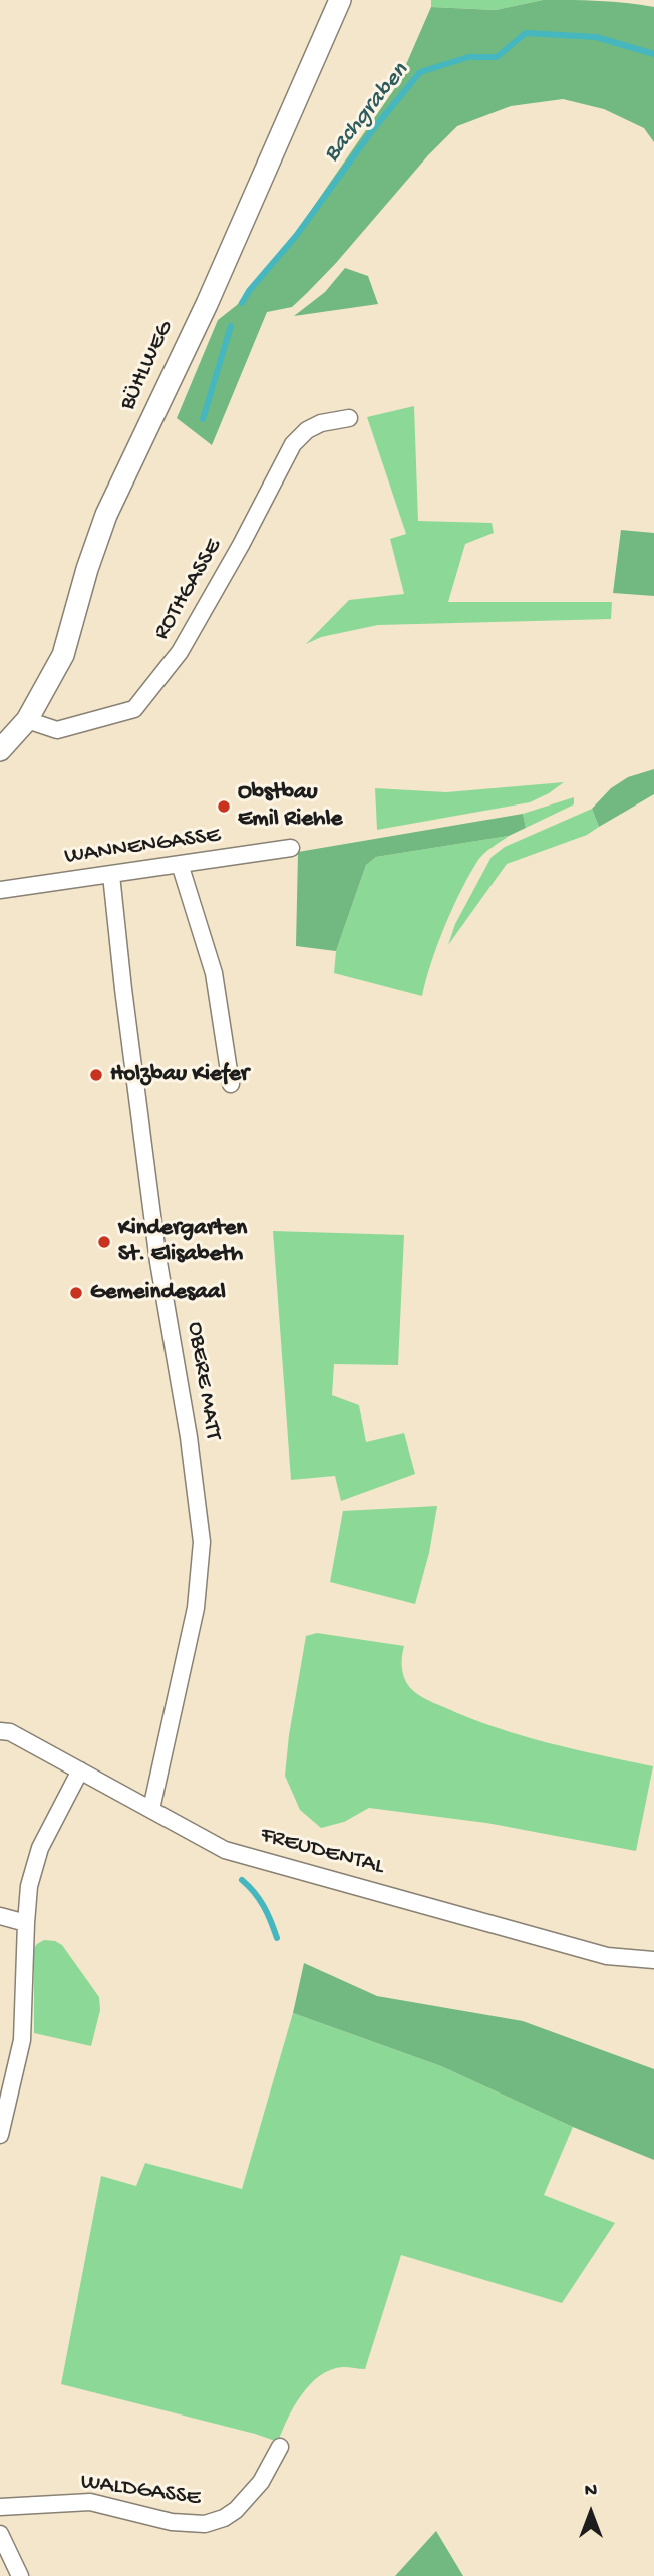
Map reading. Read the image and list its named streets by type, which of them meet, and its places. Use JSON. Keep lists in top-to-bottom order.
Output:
{
  "streets": {
    "street": [
      "BÜHLWEG",
      "ROTHGASSE",
      "WANNENGASSE",
      "OBERE MATT",
      "FREUDENTAL",
      "WALDGASSE"
    ]
  },
  "crossings": [
    ["BÜHLWEG", "ROTHGASSE"],
    ["WANNENGASSE", "OBERE MATT"],
    ["OBERE MATT", "FREUDENTAL"]
  ],
  "water": ["Bachgraben"],
  "places": [
    "Obstbau Emil Riehle",
    "Holzbau Kiefer",
    "Kindergarten St. Elisabeth",
    "Gemeindesaal"
  ],
  "north": "top"
}
